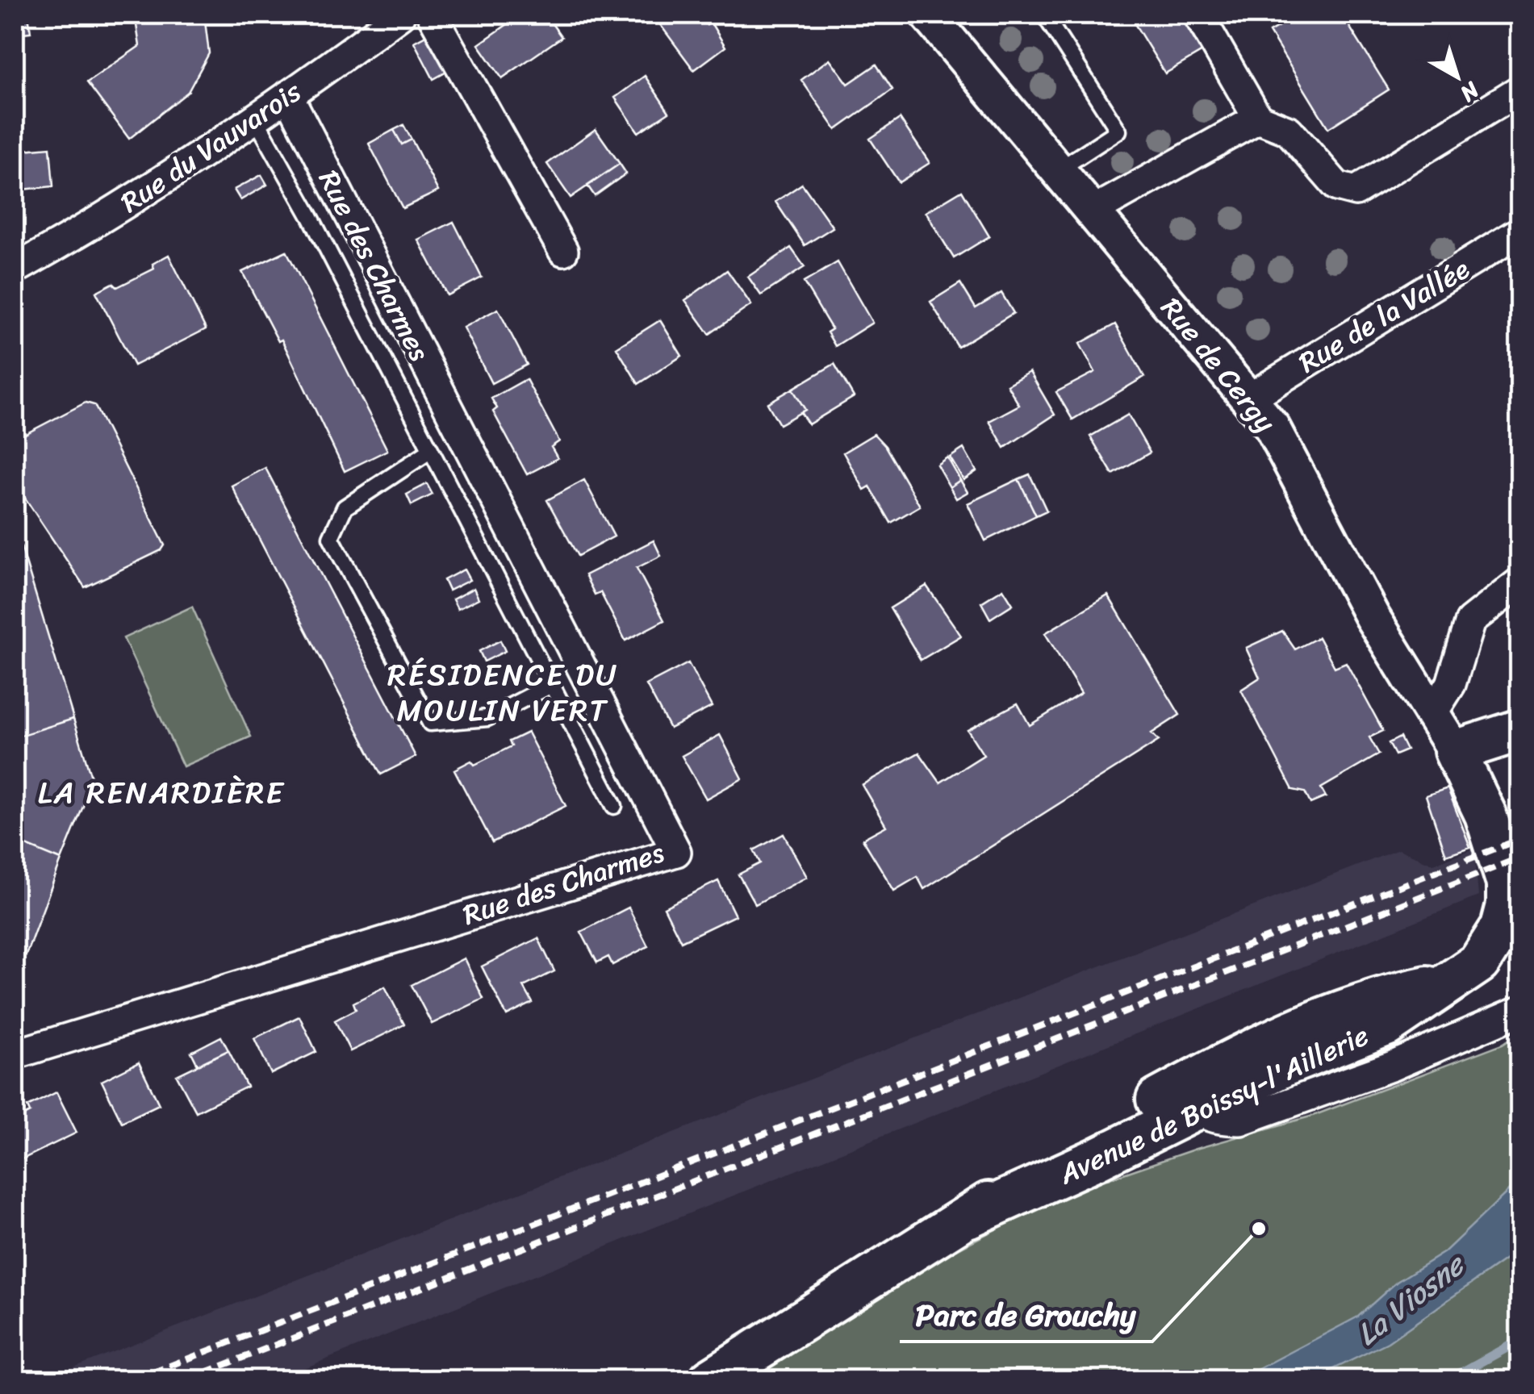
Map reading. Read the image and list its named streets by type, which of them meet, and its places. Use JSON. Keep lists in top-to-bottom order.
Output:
{
  "streets": {
    "main road": ["Avenue de Boissy-l'Aillerie"],
    "street": [
      "Rue du Vauvarois",
      "Rue des Charmes",
      "Rue de la Vallée",
      "Rue de Cergy"
    ]
  },
  "crossings": [
    ["Rue du Vauvarois", "Rue des Charmes"],
    ["Rue de la Vallée", "Rue de Cergy"],
    ["Rue de Cergy", "Avenue de Boissy-l'Aillerie"]
  ],
  "districts": ["RÉSIDENCE DU MOULIN VERT", "LA RENARDIÈRE"],
  "water": ["La Viosne"],
  "places": ["Parc de Grouchy"],
  "north": "bottom right"
}
